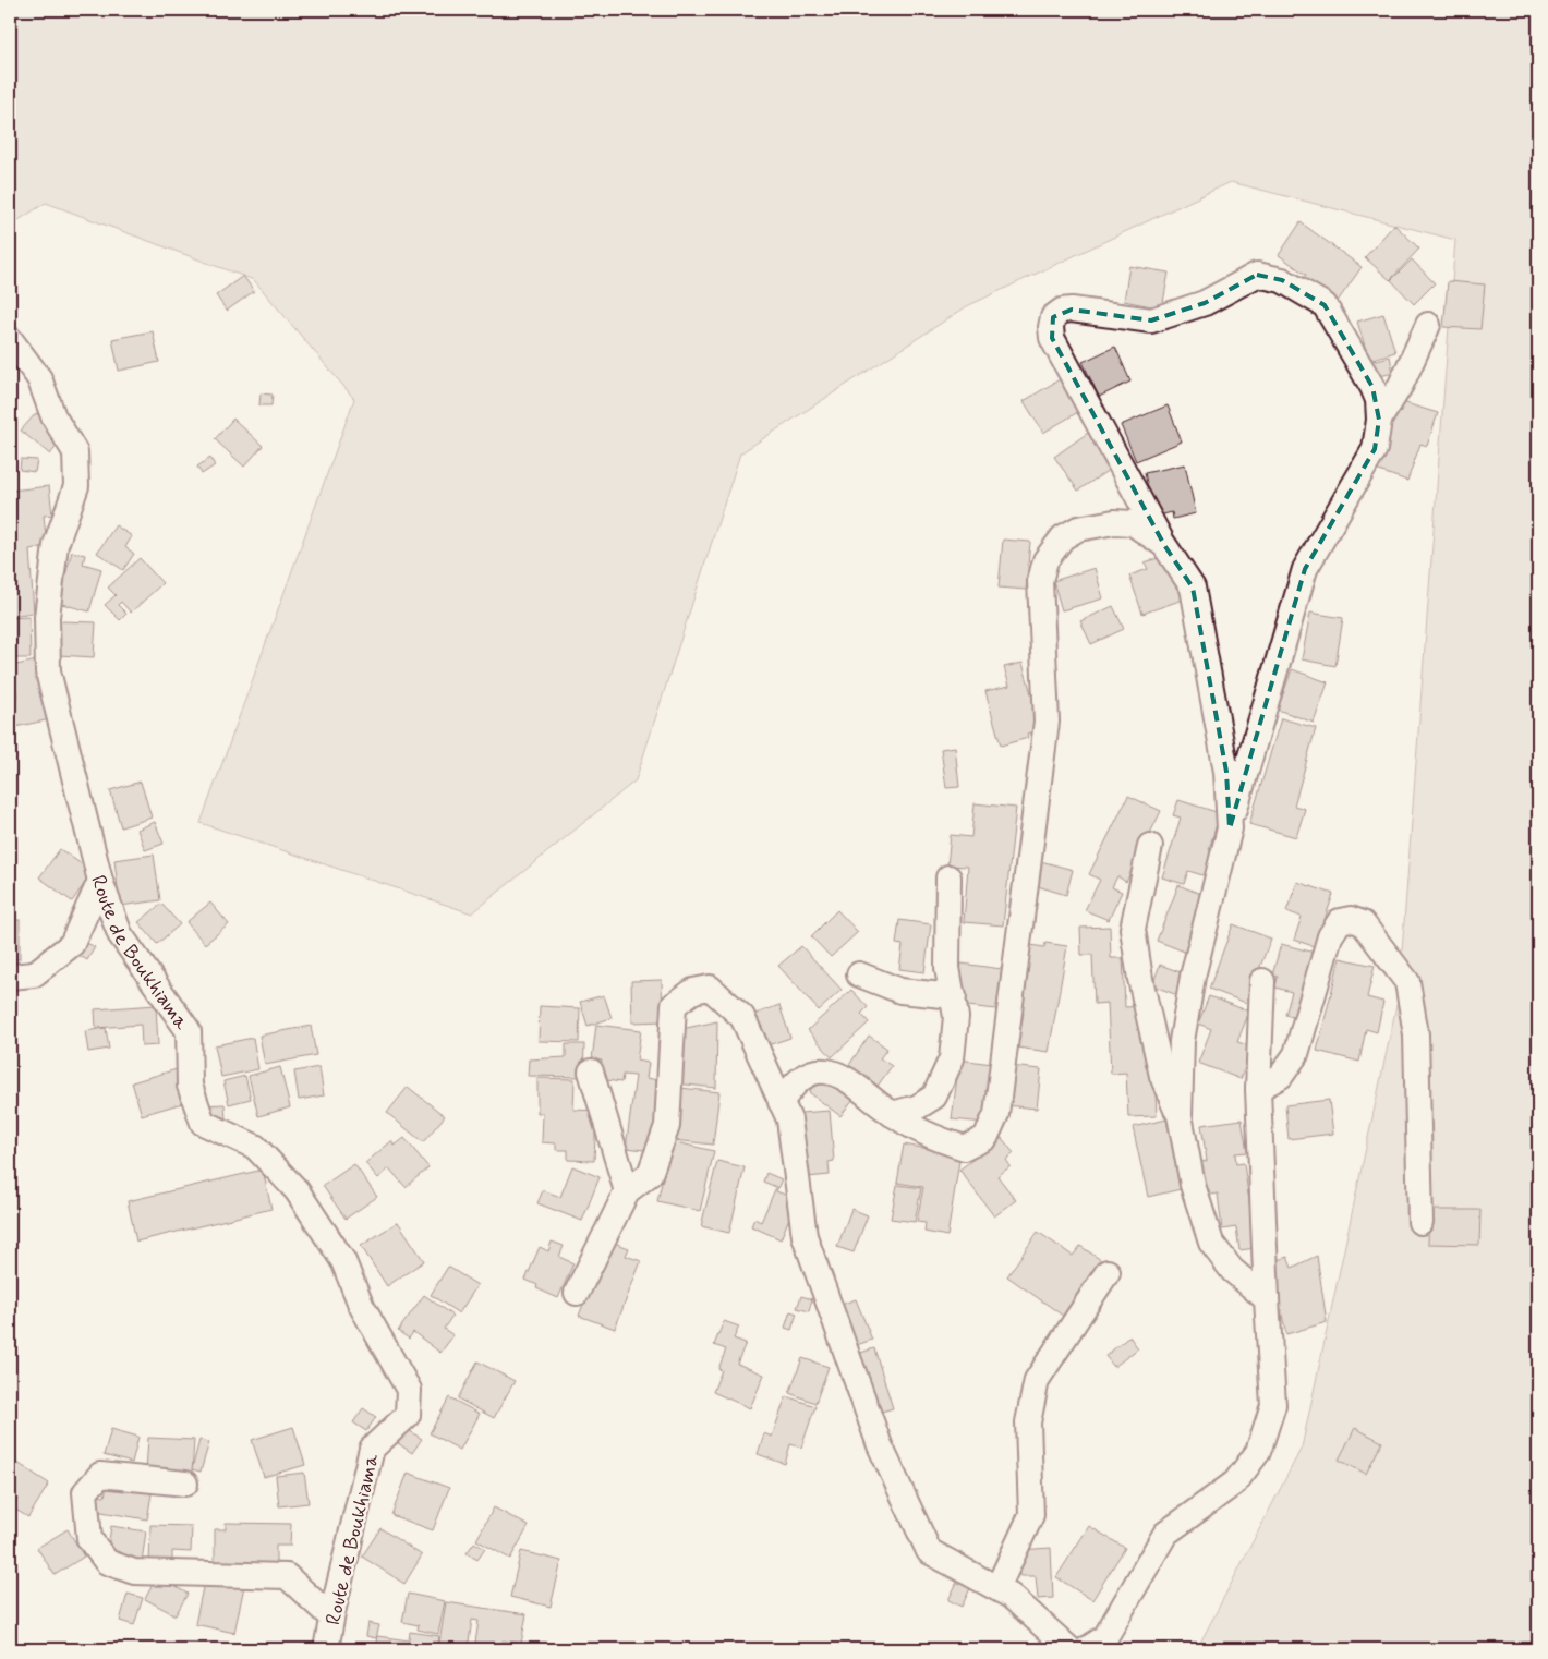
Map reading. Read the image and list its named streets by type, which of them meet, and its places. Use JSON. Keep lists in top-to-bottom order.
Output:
{
  "streets": {
    "street": ["Route de Boukhiama"]
  }
}
